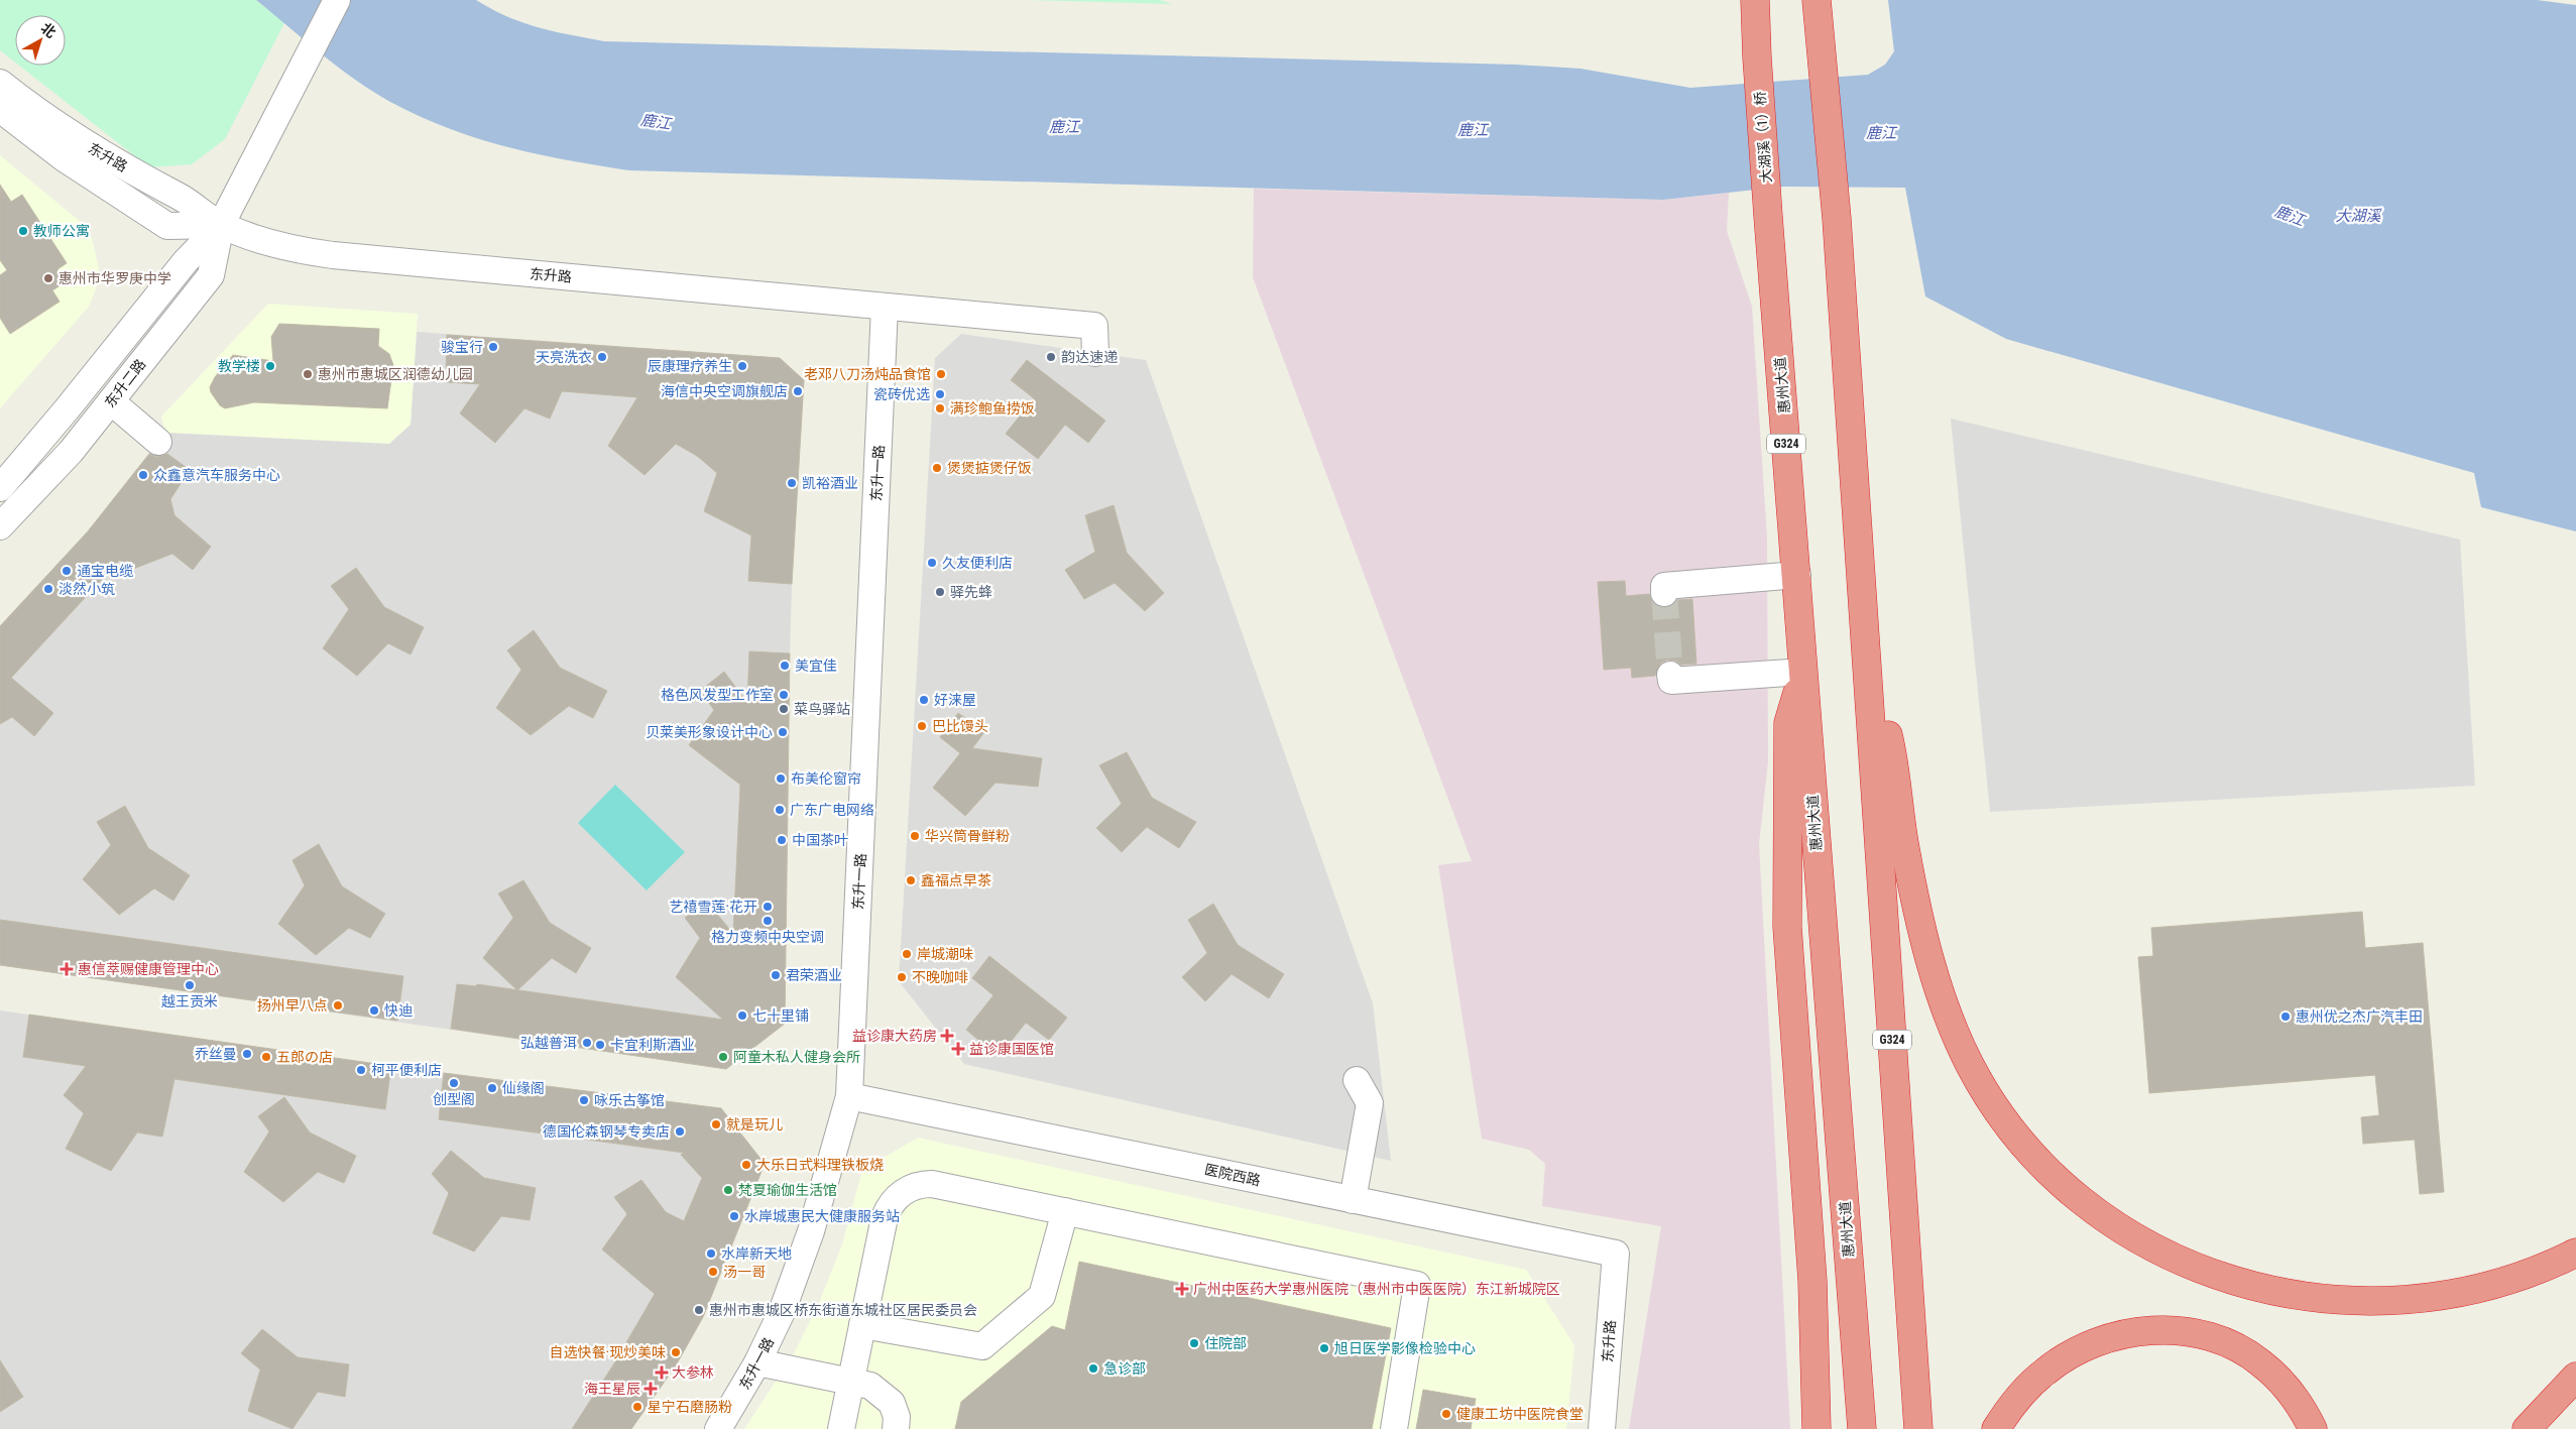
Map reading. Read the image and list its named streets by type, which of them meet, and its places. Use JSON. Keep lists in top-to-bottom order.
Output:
{
  "streets": {
    "highway": ["大湖溪（1）桥", "惠州大道", "G324"],
    "street": [
      "东升路",
      "东升二路",
      "东升一路",
      "医院西路"
    ]
  },
  "crossings": [
    ["大湖溪（1）桥", "惠州大道"],
    ["东升路", "东升二路"],
    ["东升路", "东升一路"],
    ["东升路", "医院西路"],
    ["东升一路", "医院西路"]
  ],
  "water": ["鹿江", "大湖溪"],
  "places": {
    "other": [
      "教师公寓",
      "惠州市华罗庚中学",
      "骏宝行",
      "天亮洗衣",
      "韵达速递",
      "教学楼",
      "辰康理疗养生",
      "惠州市惠城区润德幼儿园",
      "老邓八刀汤炖品食馆",
      "海信中央空调旗舰店",
      "瓷砖优选",
      "满珍鲍鱼捞饭",
      "煲煲掂煲仔饭",
      "众鑫意汽车服务中心",
      "凯裕酒业",
      "久友便利店",
      "通宝电缆",
      "淡然小筑",
      "驿先蜂",
      "美宜佳",
      "格色风发型工作室",
      "好涞屋",
      "菜鸟驿站",
      "巴比馒头",
      "贝莱美形象设计中心",
      "布美伦窗帘",
      "广东广电网络",
      "华兴筒骨鲜粉",
      "中国茶叶",
      "鑫福点早茶",
      "艺禧雪莲·花开",
      "格力变频中央空调",
      "岸城潮味",
      "君荣酒业",
      "不晚咖啡",
      "越王贡米",
      "扬州早八点",
      "快迪",
      "七十里铺",
      "惠州优之杰广汽丰田",
      "弘越普洱",
      "卡宜利斯酒业",
      "乔丝曼",
      "五郎の店",
      "阿童木私人健身会所",
      "柯平便利店",
      "创型阁",
      "仙缘阁",
      "咏乐古筝馆",
      "就是玩儿",
      "德国伦森钢琴专卖店",
      "大乐日式料理铁板烧",
      "梵夏瑜伽生活馆",
      "水岸城惠民大健康服务站",
      "水岸新天地",
      "汤一哥",
      "惠州市惠城区桥东街道东城社区居民委员会",
      "住院部",
      "旭日医学影像检验中心",
      "自选快餐·现炒美味",
      "急诊部",
      "星宁石磨肠粉",
      "健康工坊中医院食堂"
    ],
    "health": [
      "惠信萃赐健康管理中心",
      "益诊康大药房",
      "益诊康国医馆",
      "广州中医药大学惠州医院（惠州市中医医院）东江新城院区",
      "大参林",
      "海王星辰"
    ]
  },
  "north": "top right"
}
